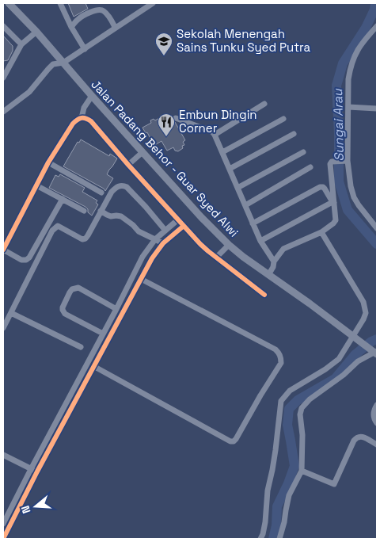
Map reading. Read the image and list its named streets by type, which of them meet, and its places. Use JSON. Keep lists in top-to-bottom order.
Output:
{
  "streets": {
    "main road": ["Jalan Padang Behor - Guar Syed Alwi"]
  },
  "water": ["Sungai Arau"],
  "places": {
    "school or university": ["Sekolah Menengah Sains Tunku Syed Putra"],
    "restaurant": ["Embun Dingin Corner"]
  },
  "north": "left"
}
